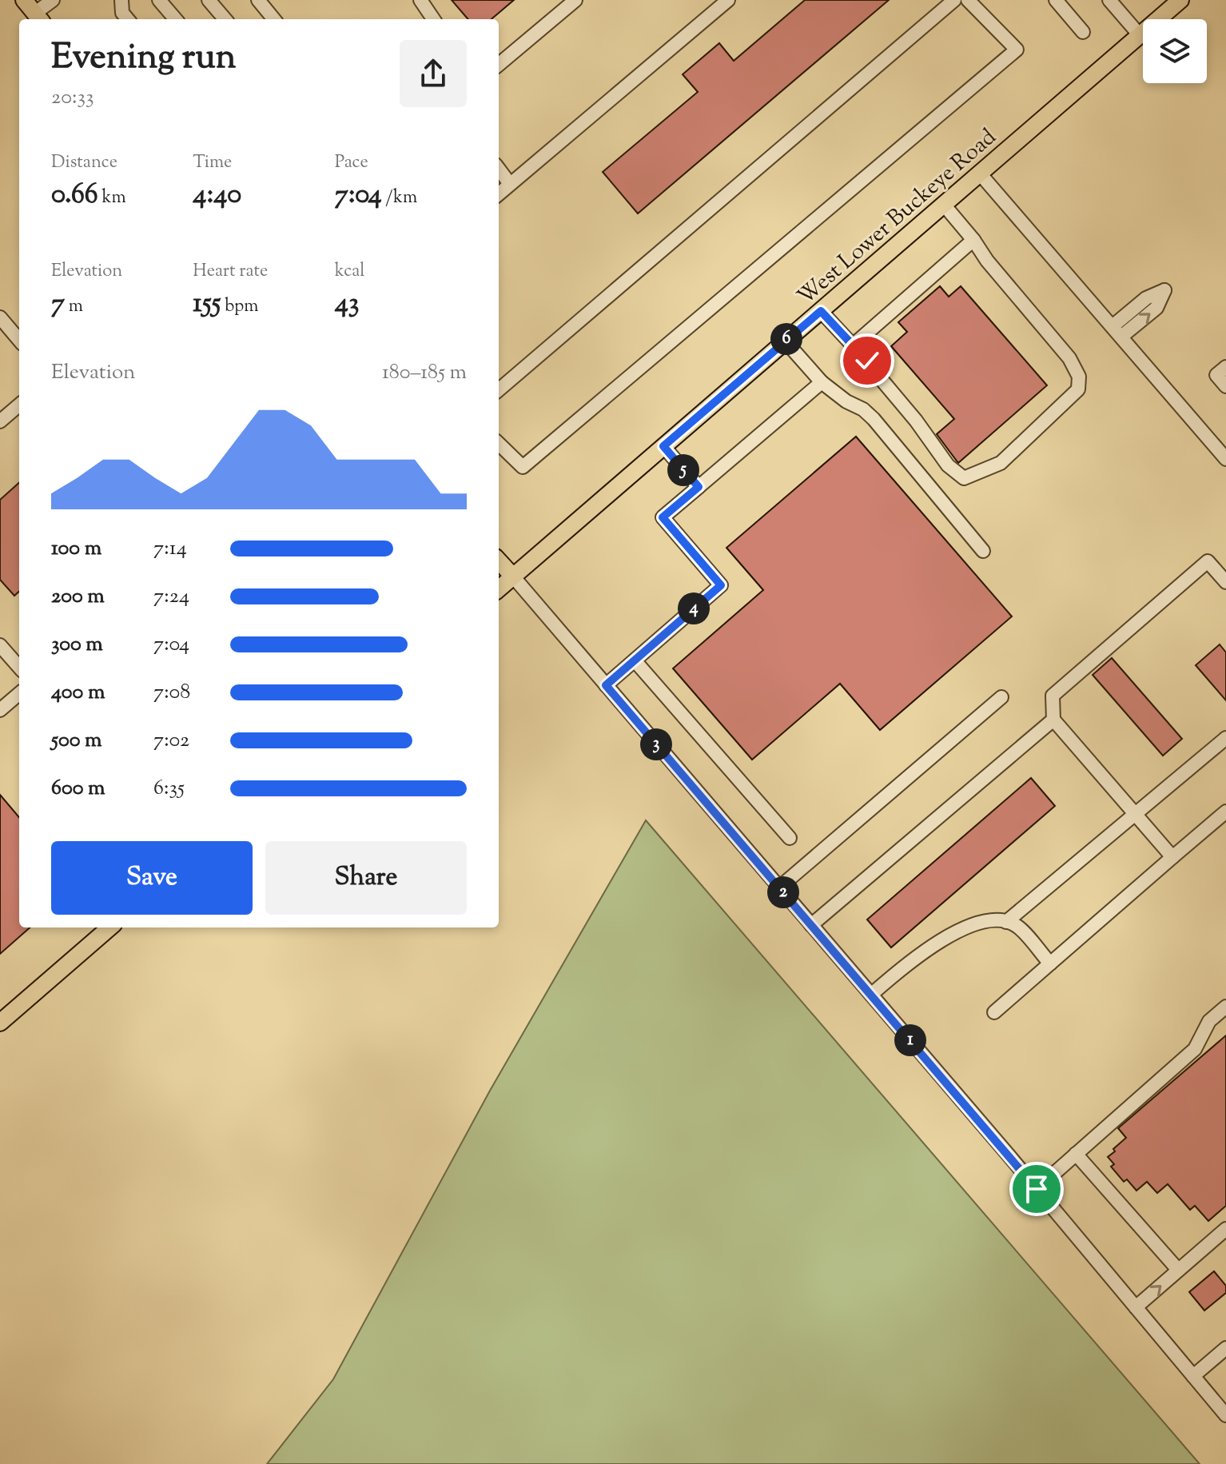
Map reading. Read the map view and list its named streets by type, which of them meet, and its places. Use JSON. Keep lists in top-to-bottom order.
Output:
{
  "streets": {
    "main road": ["West Lower Buckeye Road"]
  },
  "page": {
    "heading": ["Evening run", "20:33"],
    "stats": [
      ["Distance", "0.66 km"],
      ["Time", "4:40"],
      ["Pace", "7:04 /km"],
      ["Elevation", "7 m"],
      ["Heart rate", "155 bpm"],
      ["kcal", "43"]
    ],
    "pins": [
      "6",
      "5",
      "4",
      "3",
      "2",
      "1"
    ],
    "chart": ["Elevation", "180–185 m"],
    "list": [
      {
        "name": "100 m",
        "note": "7:14"
      },
      {
        "name": "200 m",
        "note": "7:24"
      },
      {
        "name": "300 m",
        "note": "7:04"
      },
      {
        "name": "400 m",
        "note": "7:08"
      },
      {
        "name": "500 m",
        "note": "7:02"
      },
      {
        "name": "600 m",
        "note": "6:35"
      }
    ],
    "buttons": ["Save", "Share"]
  }
}
